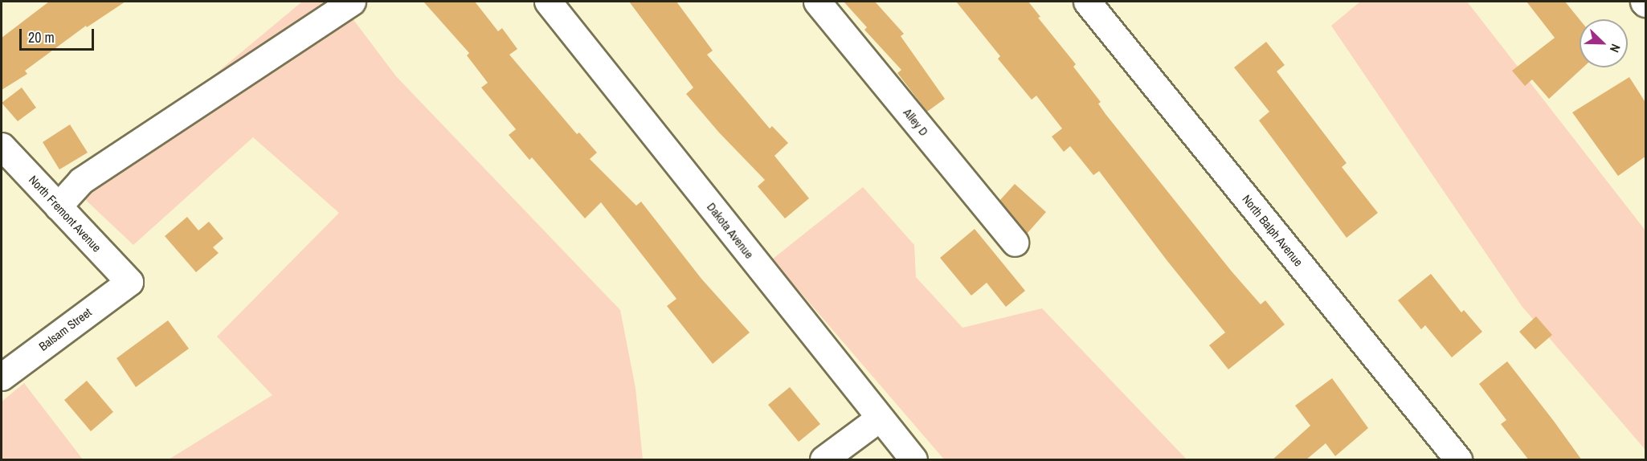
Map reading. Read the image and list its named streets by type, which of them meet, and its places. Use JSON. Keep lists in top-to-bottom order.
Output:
{
  "streets": {
    "street": [
      "Alley D",
      "North Fremont Avenue",
      "Dakota Avenue",
      "North Balph Avenue",
      "Balsam Street"
    ]
  },
  "crossings": [
    ["North Fremont Avenue", "Balsam Street"]
  ],
  "scale_bar": "20 m",
  "north": "bottom right"
}
